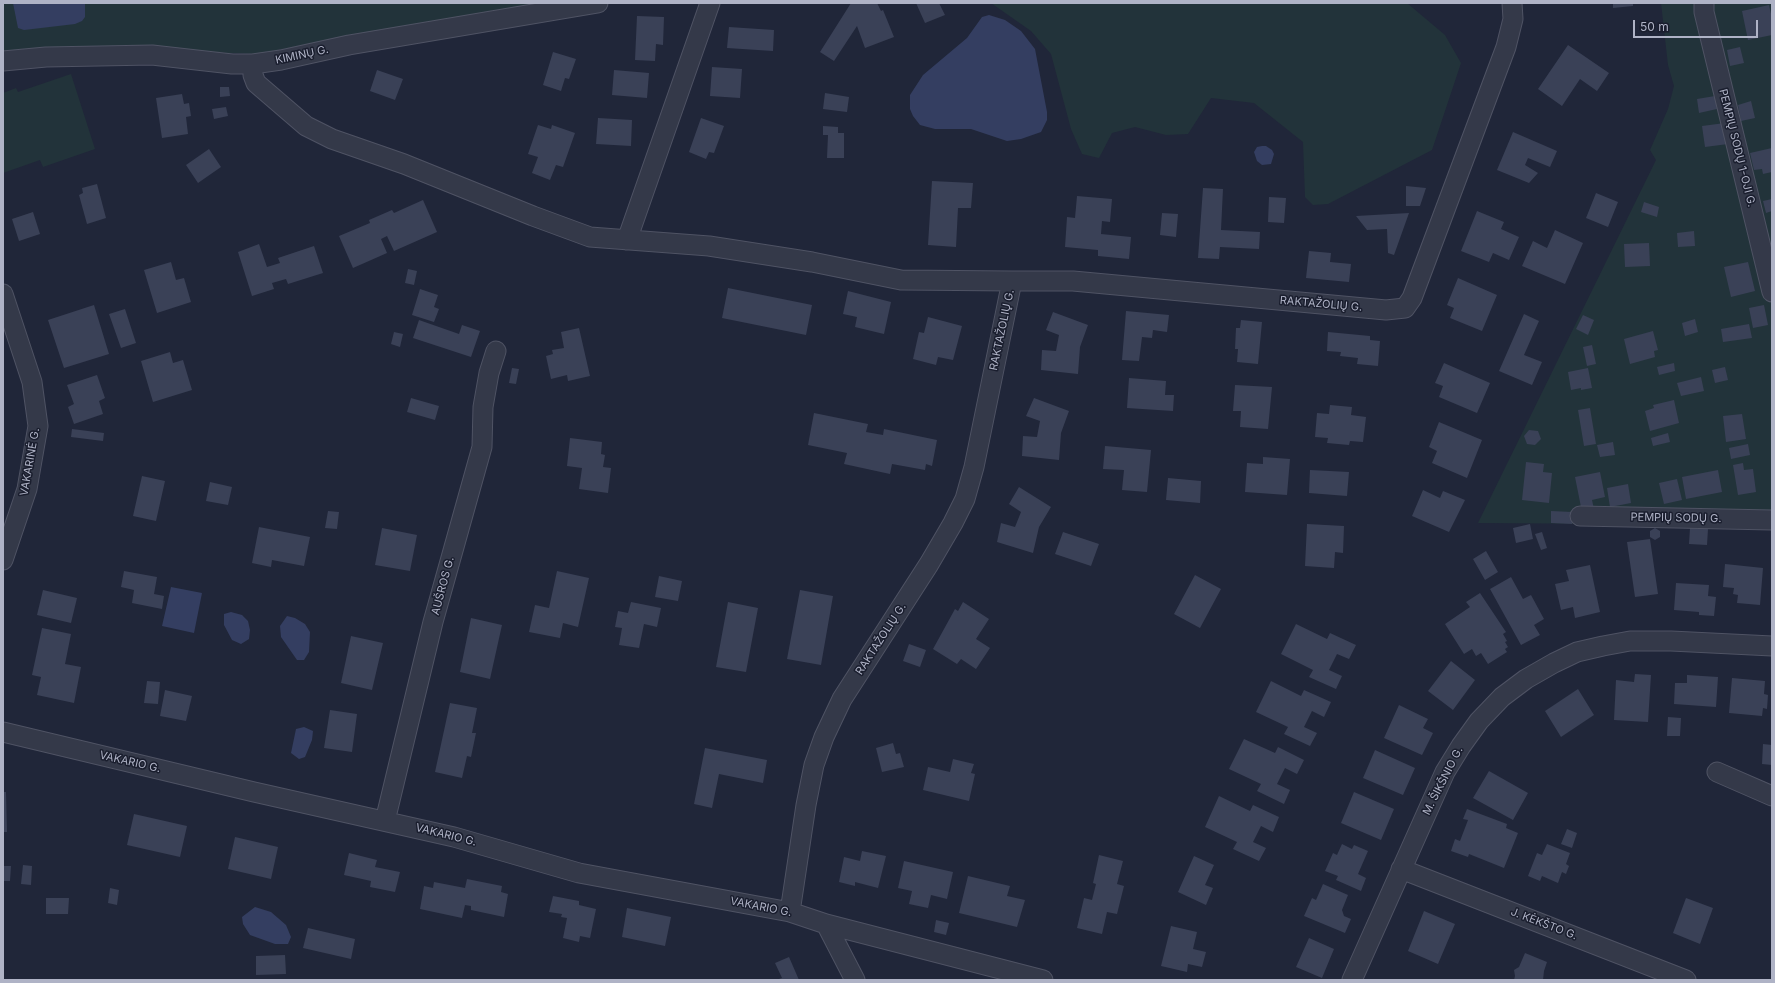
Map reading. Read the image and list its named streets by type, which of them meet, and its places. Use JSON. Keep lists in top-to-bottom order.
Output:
{
  "streets": {
    "street": [
      "KIMINŲ G.",
      "PEMPIŲ SODŲ 1-OJI G.",
      "RAKTAŽOLIŲ G.",
      "VAKARINĖ G.",
      "PEMPIŲ SODŲ G.",
      "AUŠROS G.",
      "VAKARIO G.",
      "M. ŠIKŠNIO G.",
      "J. KĖKŠTO G."
    ]
  },
  "crossings": [
    ["RAKTAŽOLIŲ G.", "VAKARIO G."],
    ["AUŠROS G.", "VAKARIO G."],
    ["M. ŠIKŠNIO G.", "J. KĖKŠTO G."]
  ],
  "scale_bar": "50 m"
}
